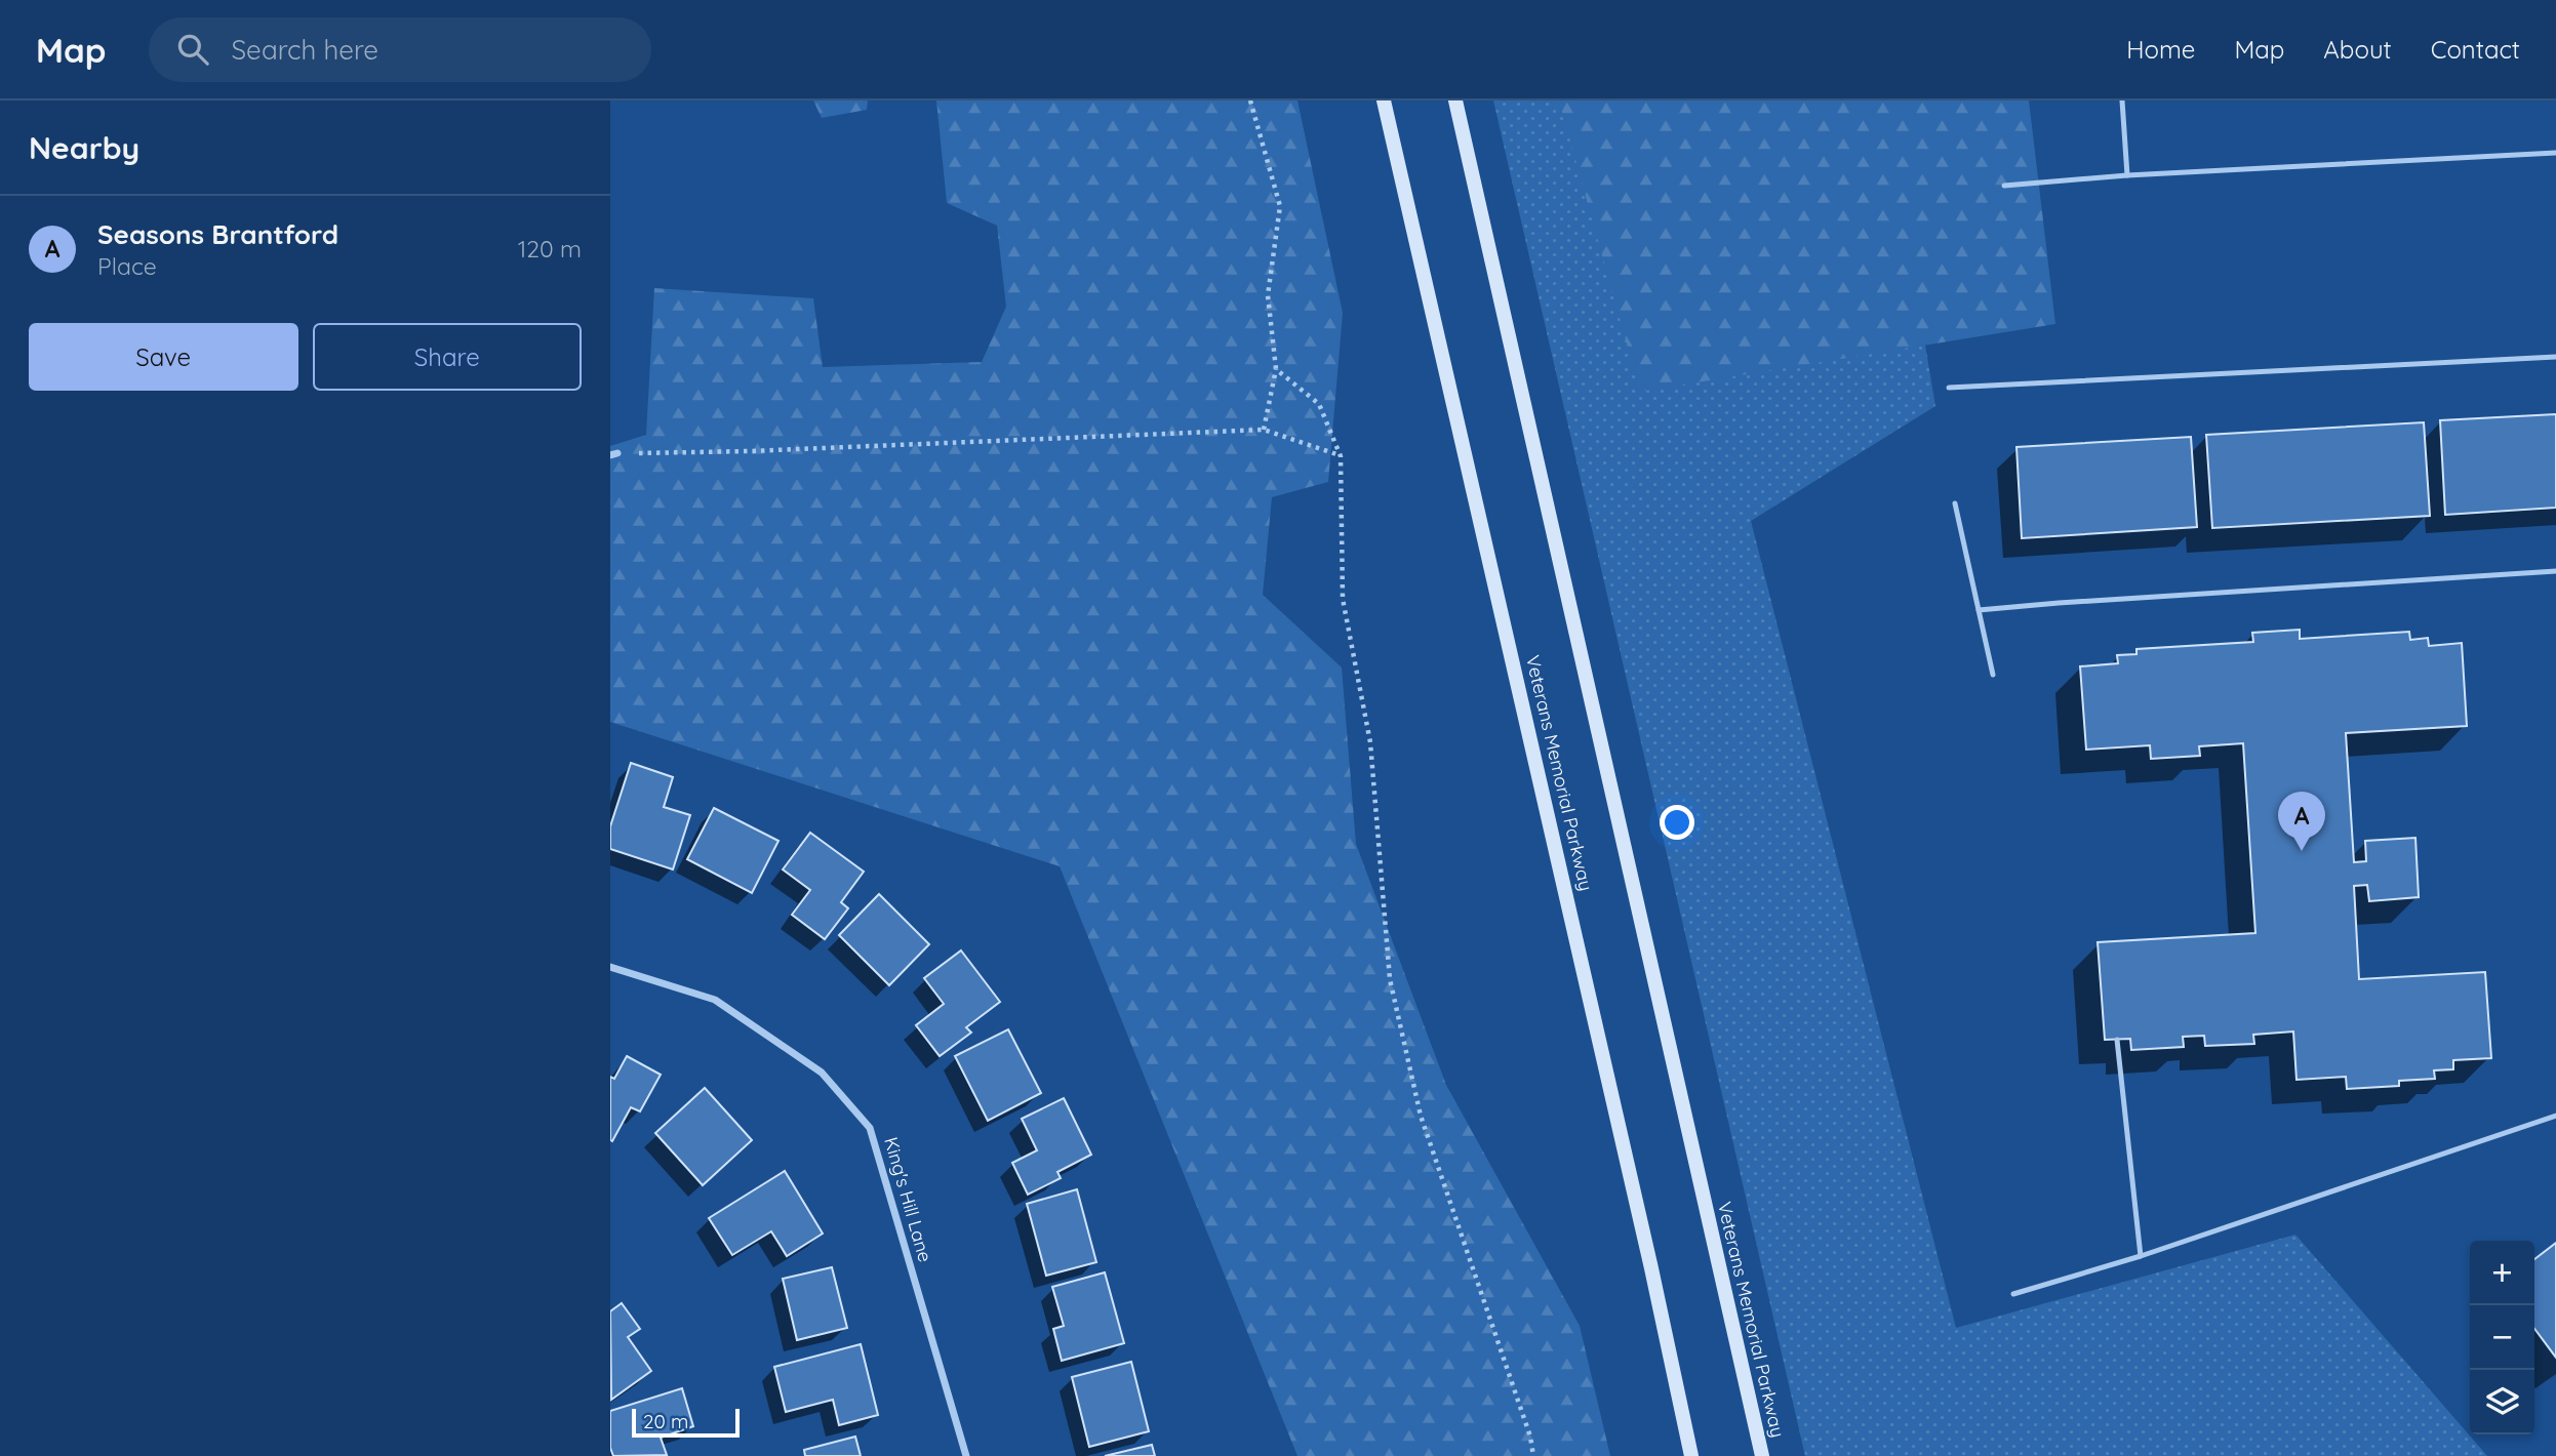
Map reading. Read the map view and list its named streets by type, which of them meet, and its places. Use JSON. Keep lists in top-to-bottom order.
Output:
{
  "streets": {
    "main road": ["Veterans Memorial Parkway"],
    "street": ["King's Hill Lane"]
  },
  "scale_bar": "20 m",
  "page": {
    "header": "Map",
    "search": "Search here",
    "nav": [
      "Home",
      "Map",
      "About",
      "Contact"
    ],
    "heading": "Nearby",
    "list": [
      {
        "mark": "A",
        "name": "Seasons Brantford",
        "note": "Place",
        "value": "120 m"
      }
    ],
    "buttons": ["Save", "Share"],
    "pins": "A",
    "map_buttons": ["+", "−"],
    "scale": "20 m"
  }
}
